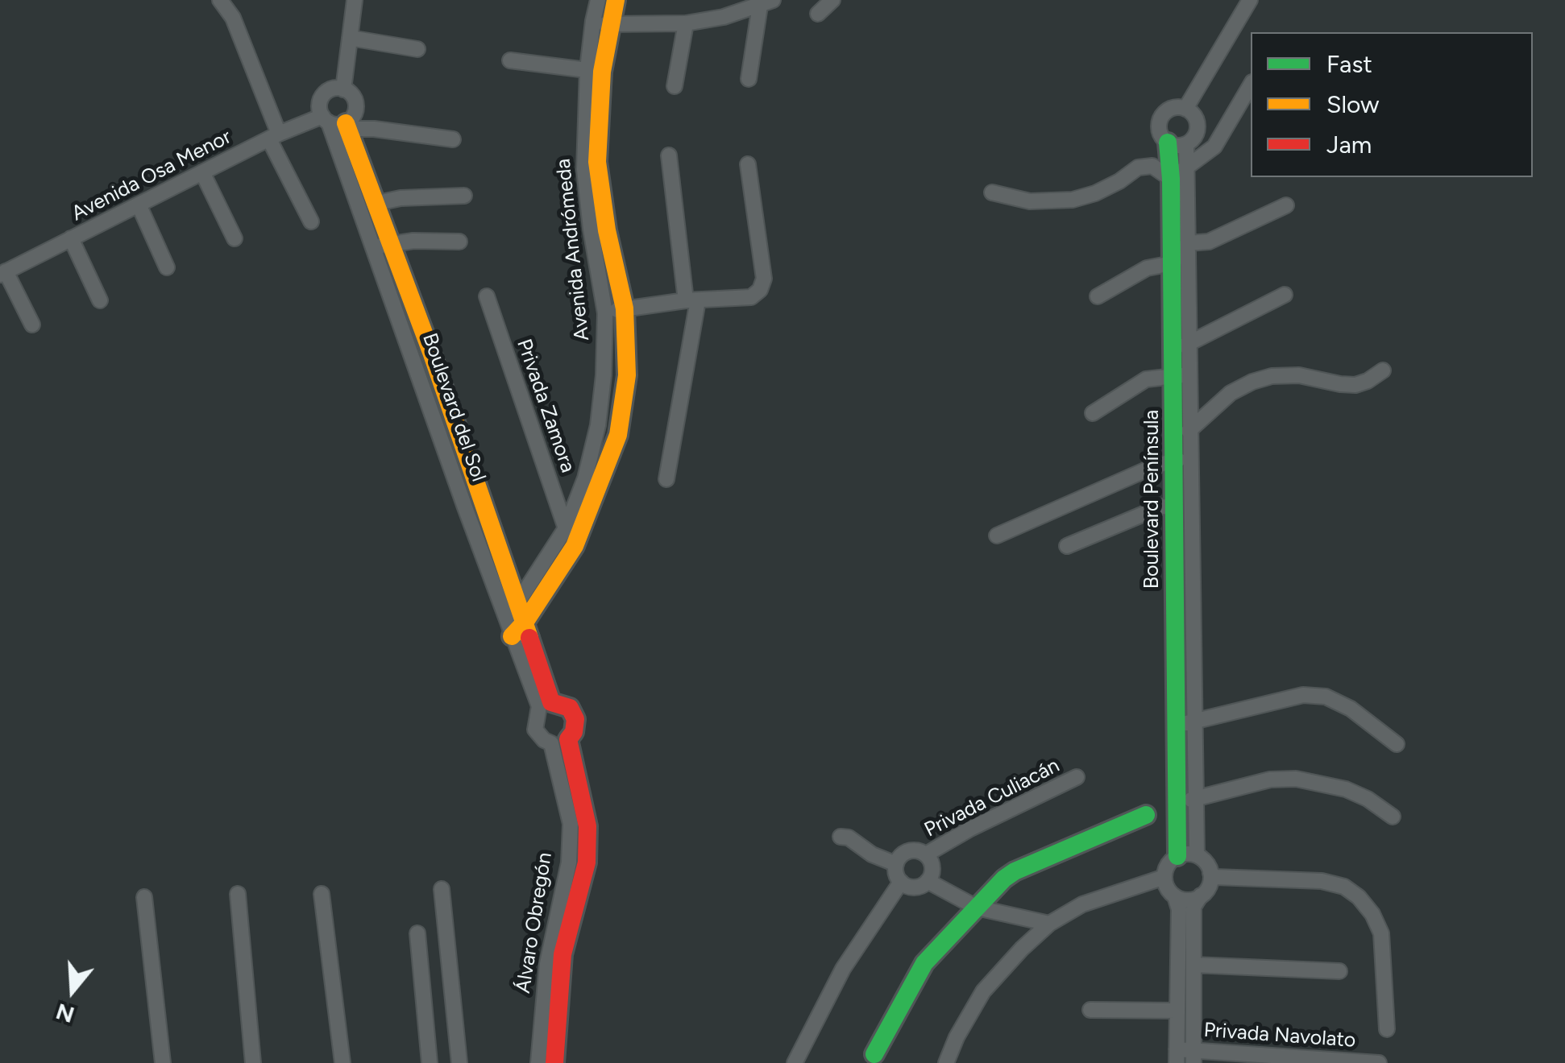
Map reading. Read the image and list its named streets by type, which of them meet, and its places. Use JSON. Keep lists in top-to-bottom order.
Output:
{
  "streets": {
    "street": [
      "Avenida Osa Menor",
      "Avenida Andrómeda",
      "Privada Zamora",
      "Boulevard del Sol",
      "Boulevard Península",
      "Privada Culiacán",
      "Álvaro Obregón",
      "Privada Navolato"
    ]
  },
  "crossings": [
    ["Avenida Osa Menor", "Boulevard del Sol"],
    ["Avenida Andrómeda", "Privada Zamora"],
    ["Avenida Andrómeda", "Boulevard del Sol"],
    ["Boulevard del Sol", "Álvaro Obregón"]
  ],
  "legend": ["Fast", "Slow", "Jam"],
  "north": "bottom"
}
